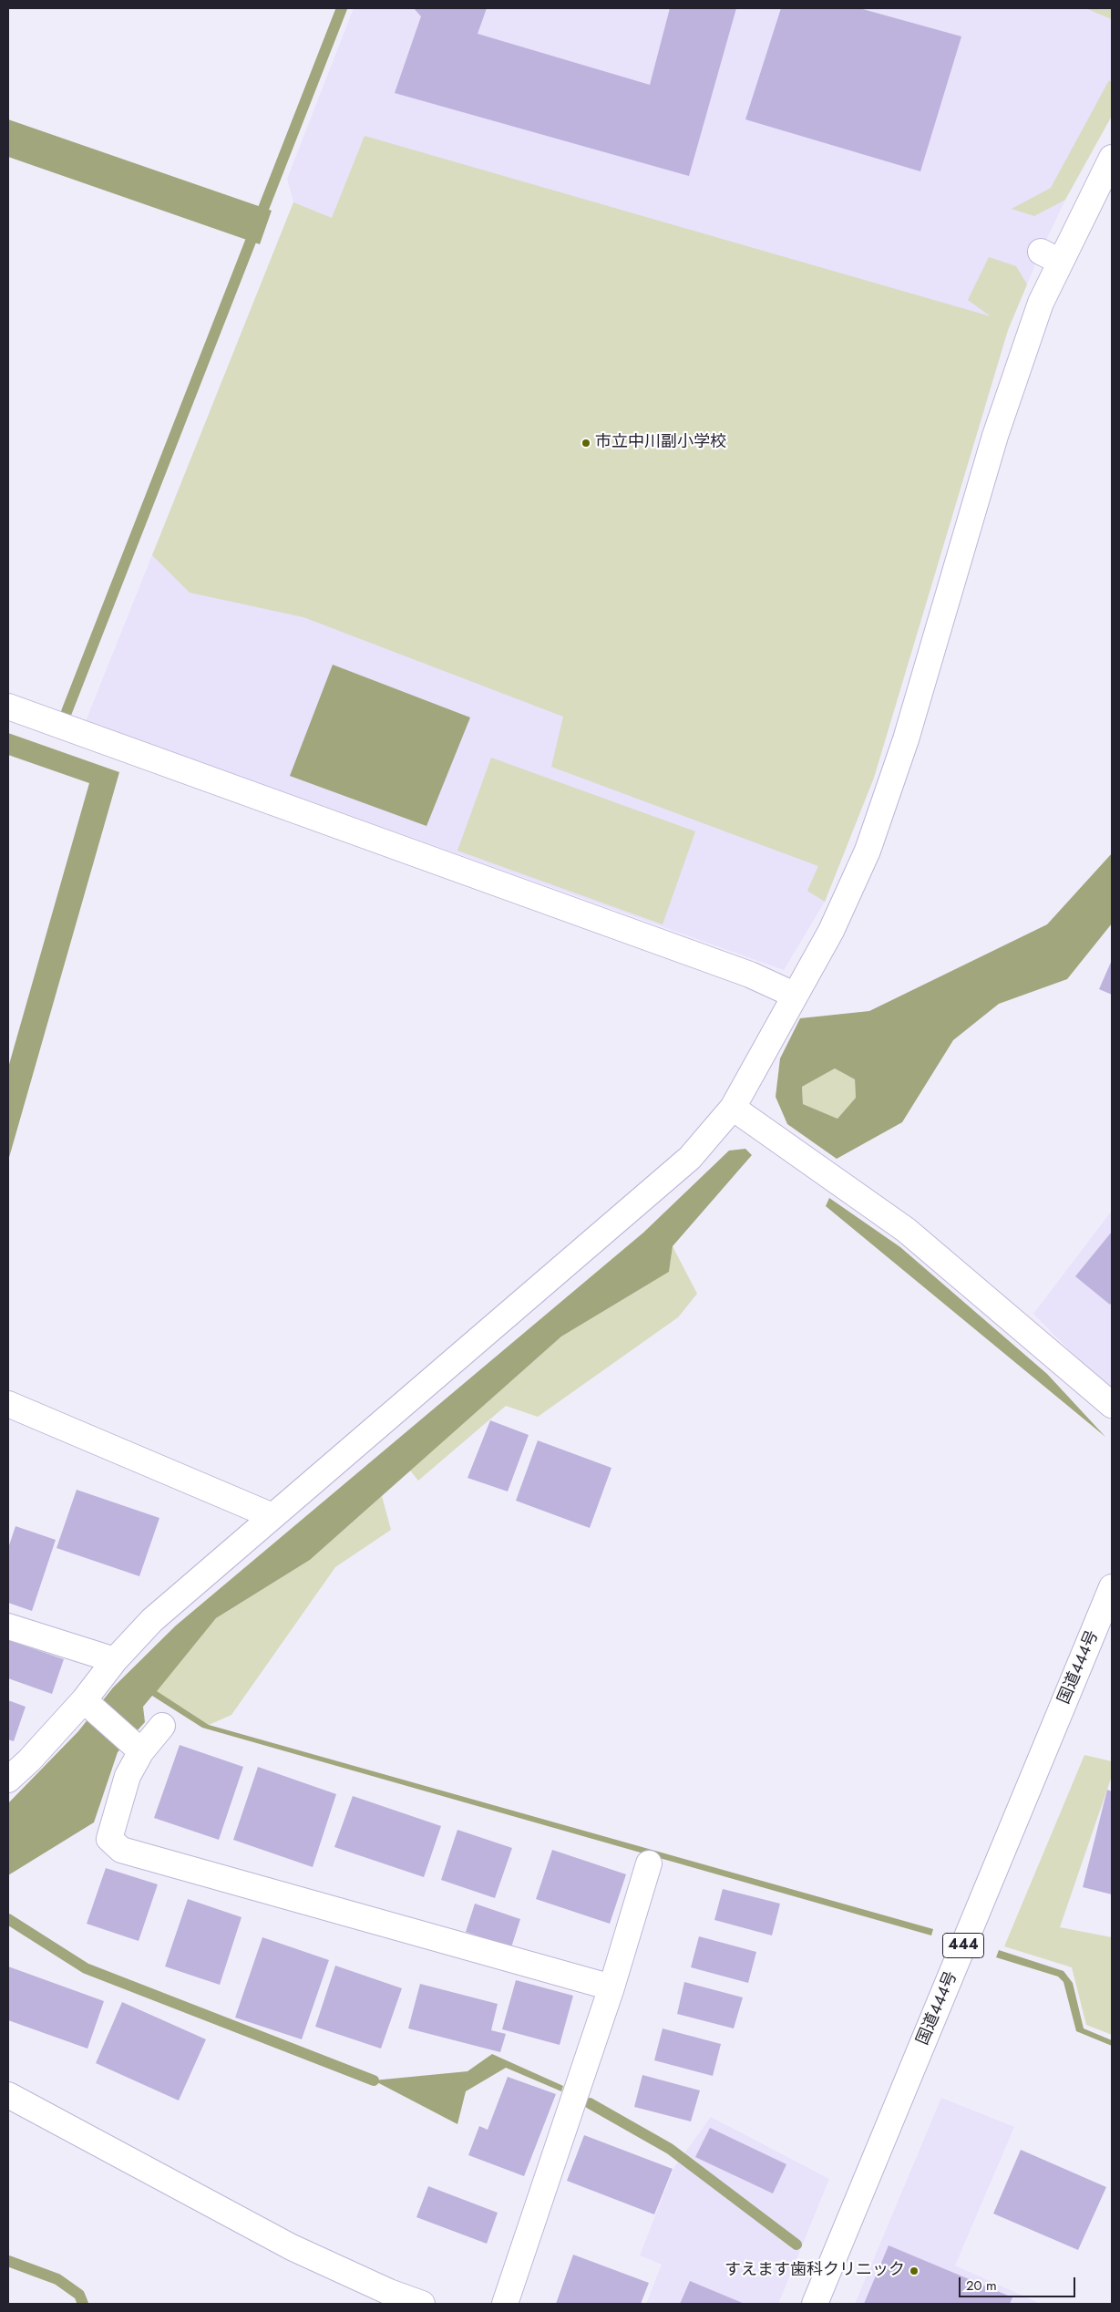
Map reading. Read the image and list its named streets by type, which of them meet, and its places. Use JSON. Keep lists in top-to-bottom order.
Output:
{
  "streets": {
    "main road": ["国道444号", "444"]
  },
  "places": ["市立中川副小学校", "すえます歯科クリニック"],
  "scale_bar": "20 m"
}
